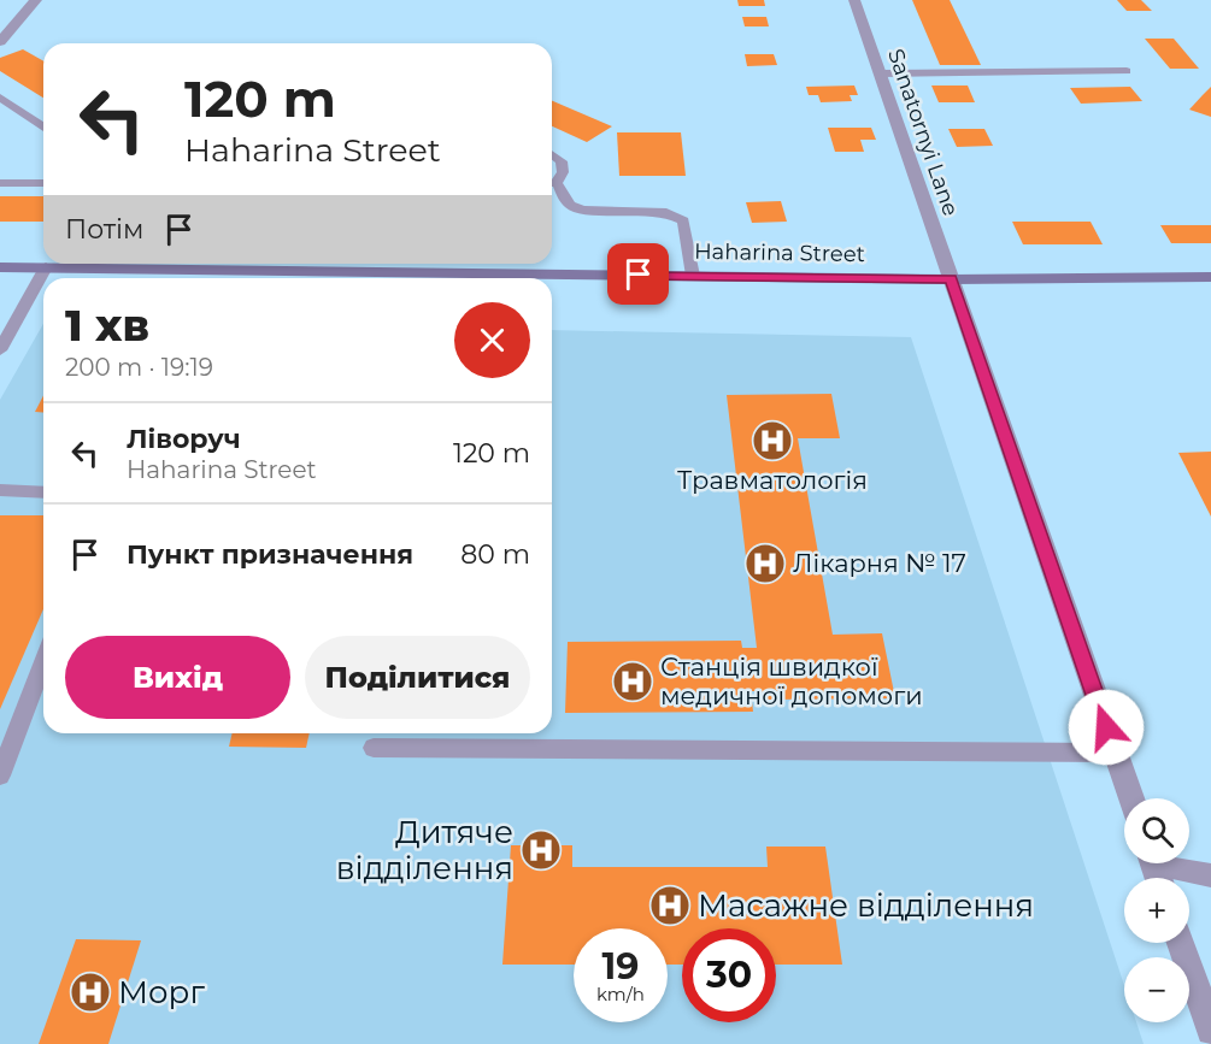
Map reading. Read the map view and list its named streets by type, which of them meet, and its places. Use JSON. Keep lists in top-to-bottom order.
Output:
{
  "streets": {
    "main road": ["Haharina Street"],
    "street": ["Sanatornyi Lane"]
  },
  "crossings": [
    ["Sanatornyi Lane", "Haharina Street"]
  ],
  "places": {
    "hospital": [
      "Травматологія",
      "Лікарня № 17",
      "Станція швидкої медичної допомоги",
      "Дитяче відділення",
      "Масажне відділення",
      "Морг"
    ]
  },
  "page": {
    "turn": ["120 m", "Haharina Street"],
    "then": "Потім",
    "heading": ["1 хв", "200 m · 19:19"],
    "list": [
      {
        "name": "Ліворуч",
        "note": "Haharina Street",
        "value": "120 m"
      },
      {
        "name": "Пункт призначення",
        "value": "80 m"
      }
    ],
    "buttons": ["Вихід", "Поділитися"],
    "map_buttons": ["+", "−"],
    "speed": "19 km/h",
    "limit": "30"
  }
}
